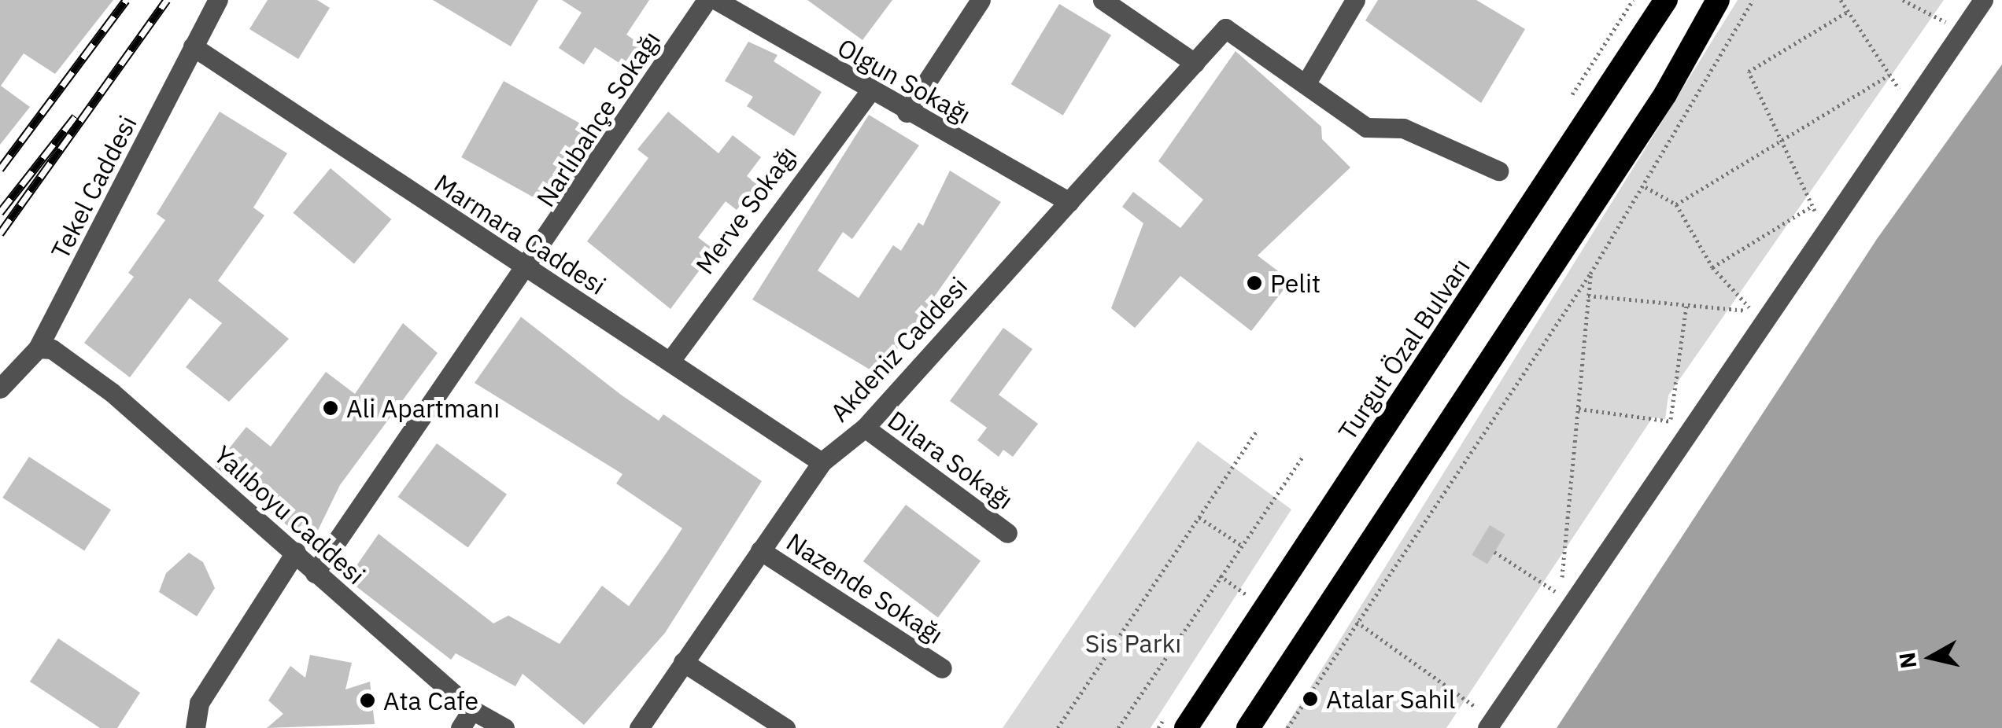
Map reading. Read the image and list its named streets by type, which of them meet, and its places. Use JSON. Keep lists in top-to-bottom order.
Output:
{
  "streets": {
    "highway": ["Turgut Özal Bulvarı"],
    "street": [
      "Olgun Sokağı",
      "Narlıbahçe Sokağı",
      "Tekel Caddesi",
      "Merve Sokağı",
      "Marmara Caddesi",
      "Akdeniz Caddesi",
      "Dilara Sokağı",
      "Yalıboyu Caddesi",
      "Nazende Sokağı"
    ]
  },
  "crossings": [
    ["Olgun Sokağı", "Merve Sokağı"],
    ["Olgun Sokağı", "Akdeniz Caddesi"],
    ["Narlıbahçe Sokağı", "Marmara Caddesi"],
    ["Narlıbahçe Sokağı", "Yalıboyu Caddesi"],
    ["Tekel Caddesi", "Marmara Caddesi"],
    ["Tekel Caddesi", "Yalıboyu Caddesi"],
    ["Merve Sokağı", "Marmara Caddesi"],
    ["Marmara Caddesi", "Akdeniz Caddesi"],
    ["Akdeniz Caddesi", "Dilara Sokağı"],
    ["Akdeniz Caddesi", "Nazende Sokağı"]
  ],
  "parks": ["Sis Parkı"],
  "places": [
    "Pelit",
    "Ali Apartmanı",
    "Atalar Sahil",
    "Ata Cafe"
  ],
  "north": "left"
}
